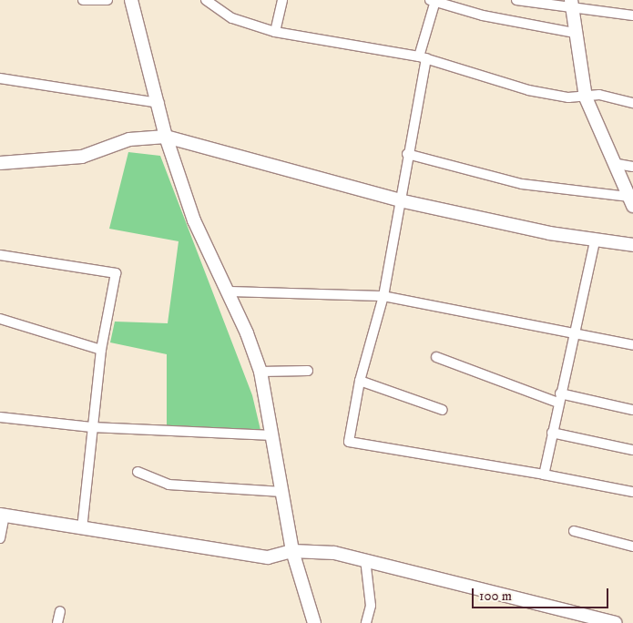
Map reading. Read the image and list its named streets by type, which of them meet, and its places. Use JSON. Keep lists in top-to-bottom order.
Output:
{
  "scale_bar": "100 m"
}
